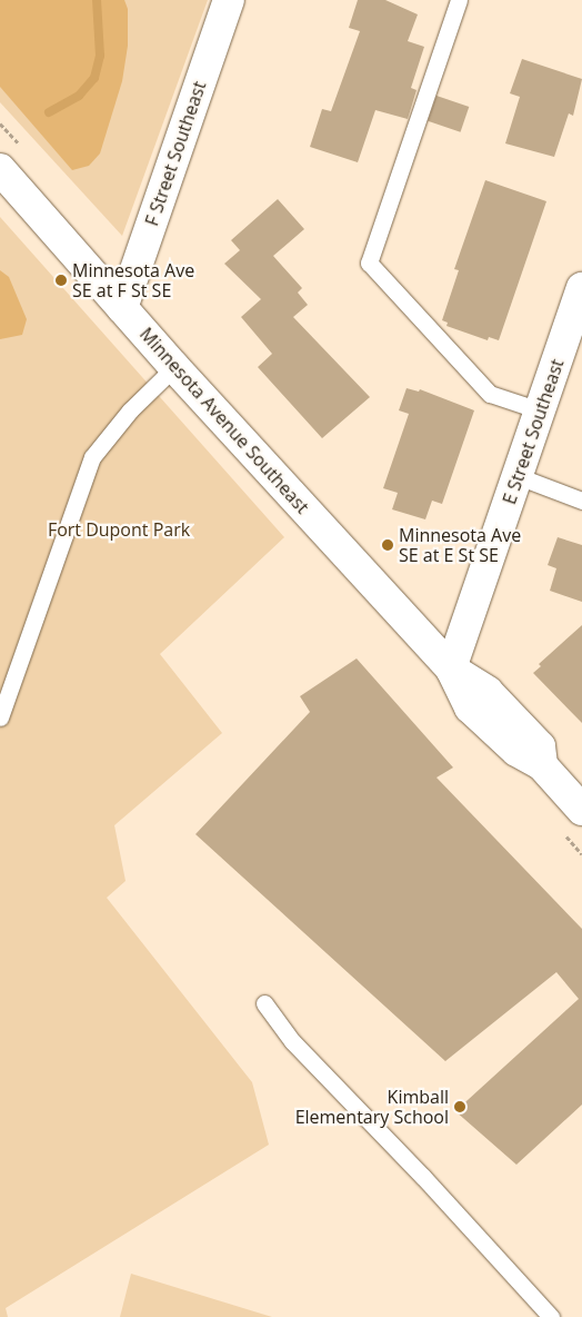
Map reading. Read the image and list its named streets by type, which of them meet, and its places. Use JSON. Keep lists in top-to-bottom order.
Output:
{
  "streets": {
    "main road": ["F Street Southeast", "Minnesota Avenue Southeast", "E Street Southeast"]
  },
  "crossings": [
    ["F Street Southeast", "Minnesota Avenue Southeast"],
    ["Minnesota Avenue Southeast", "E Street Southeast"]
  ],
  "parks": ["Fort Dupont Park"],
  "places": ["Minnesota Ave SE at F St SE", "Minnesota Ave SE at E St SE", "Kimball Elementary School"]
}
